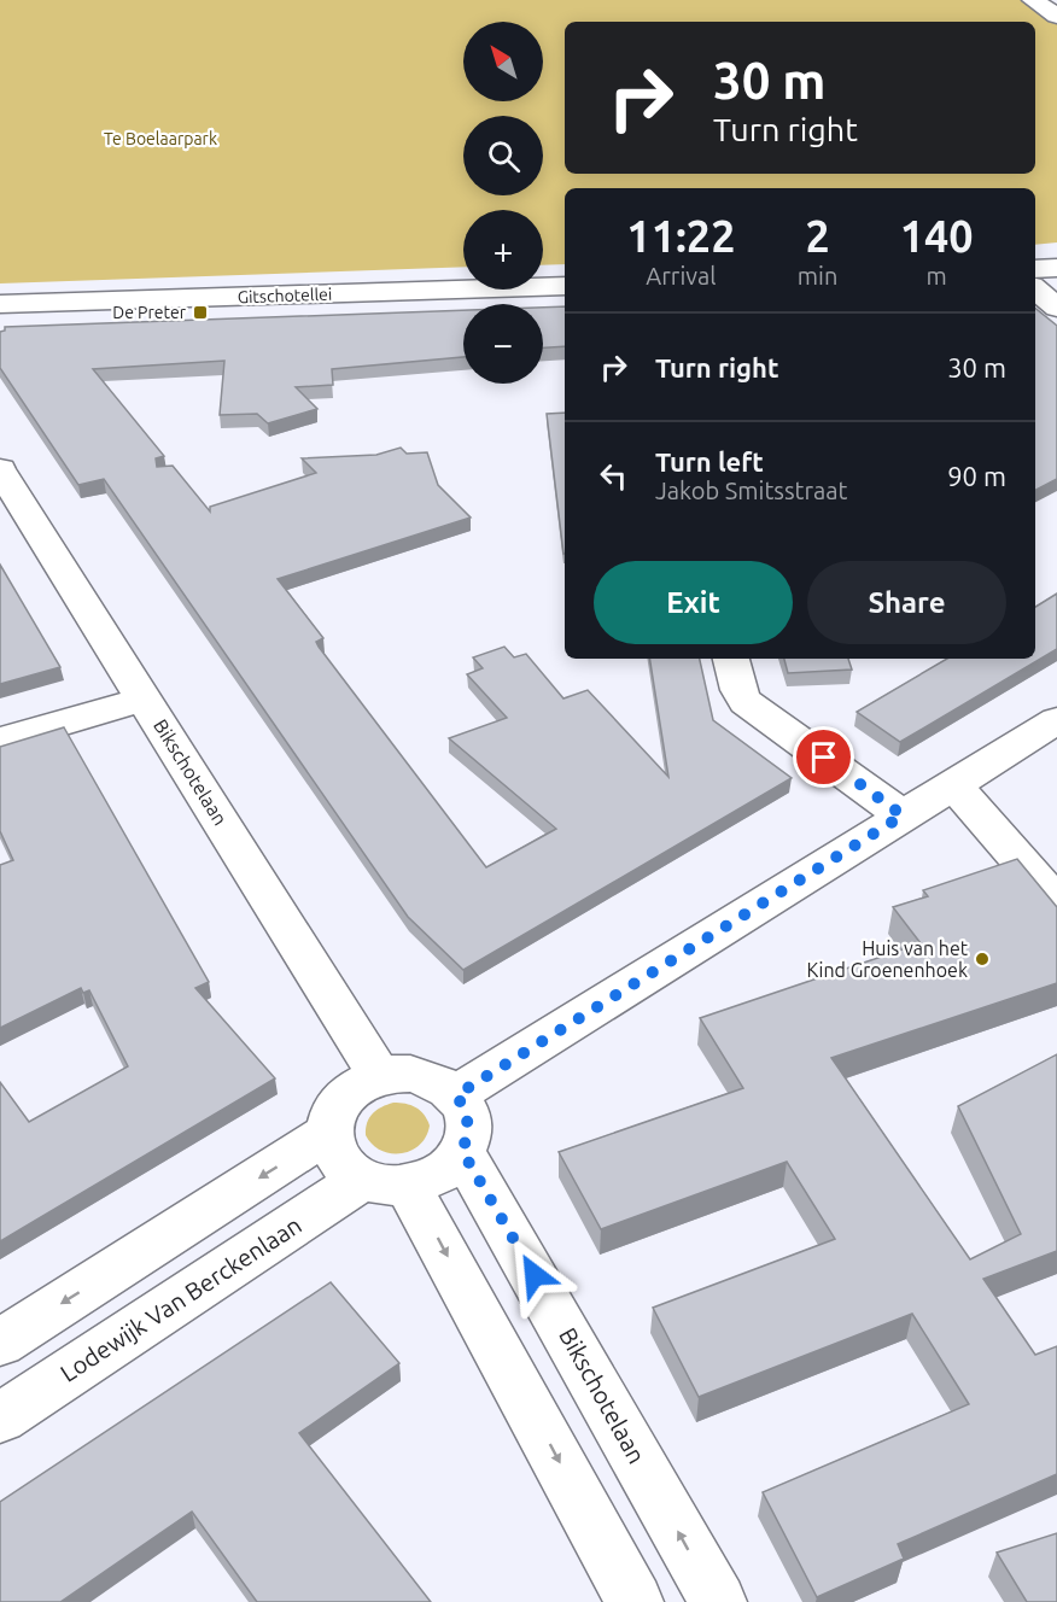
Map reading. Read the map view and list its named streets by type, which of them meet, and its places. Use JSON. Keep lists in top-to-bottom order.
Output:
{
  "streets": {
    "street": ["Gitschotellei", "Bikschotelaan", "Lodewijk Van Berckenlaan"]
  },
  "crossings": [
    ["Bikschotelaan", "Lodewijk Van Berckenlaan"]
  ],
  "parks": ["Te Boelaarpark"],
  "places": {
    "transit": ["De Preter"],
    "other": ["Huis van het Kind Groenenhoek"]
  },
  "north": "top left",
  "page": {
    "map_buttons": ["+", "−"],
    "turn": ["30 m", "Turn right"],
    "eta": [
      "11:22",
      "Arrival",
      "2",
      "min",
      "140",
      "m"
    ],
    "list": [
      {
        "name": "Turn right",
        "value": "30 m"
      },
      {
        "name": "Turn left",
        "note": "Jakob Smitsstraat",
        "value": "90 m"
      }
    ],
    "buttons": ["Exit", "Share"]
  }
}
